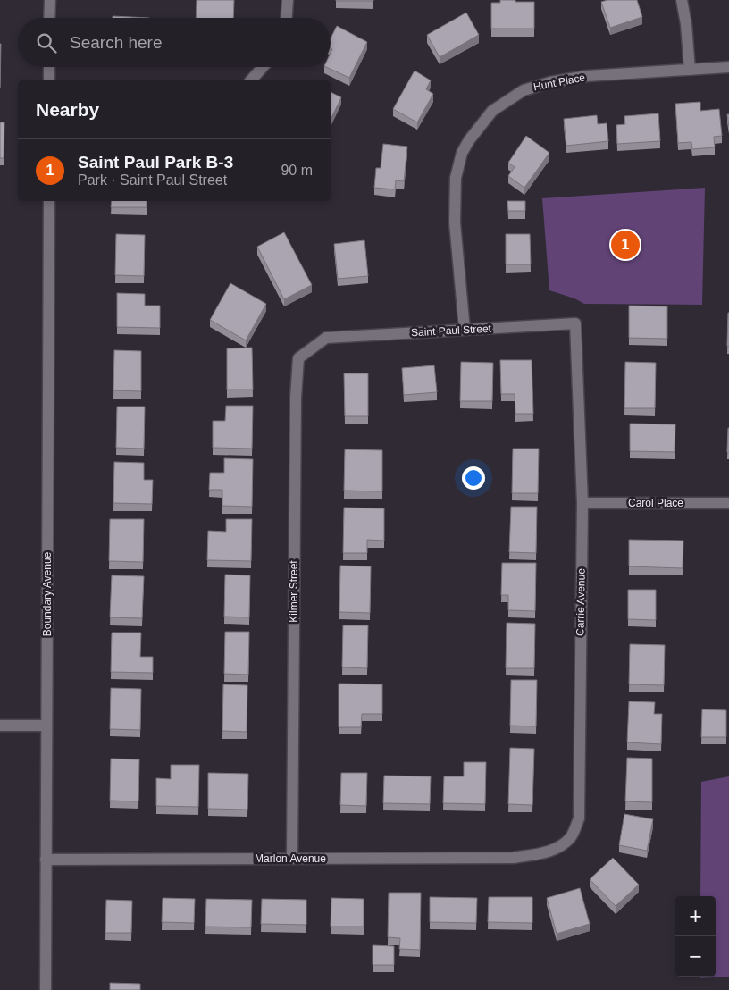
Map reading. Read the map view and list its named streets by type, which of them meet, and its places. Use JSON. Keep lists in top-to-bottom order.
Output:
{
  "streets": {
    "street": [
      "Hunt Place",
      "Saint Paul Street",
      "Carol Place",
      "Kilmer Street",
      "Boundary Avenue",
      "Carrie Avenue",
      "Marlon Avenue"
    ]
  },
  "crossings": [
    ["Hunt Place", "Saint Paul Street"],
    ["Saint Paul Street", "Kilmer Street"],
    ["Saint Paul Street", "Carrie Avenue"],
    ["Carol Place", "Carrie Avenue"],
    ["Kilmer Street", "Marlon Avenue"],
    ["Boundary Avenue", "Marlon Avenue"],
    ["Carrie Avenue", "Marlon Avenue"]
  ],
  "page": {
    "search": "Search here",
    "heading": "Nearby",
    "list": [
      {
        "mark": "1",
        "name": "Saint Paul Park B-3",
        "note": "Park · Saint Paul Street",
        "value": "90 m"
      }
    ],
    "pins": "1",
    "map_buttons": ["+", "−"]
  }
}
